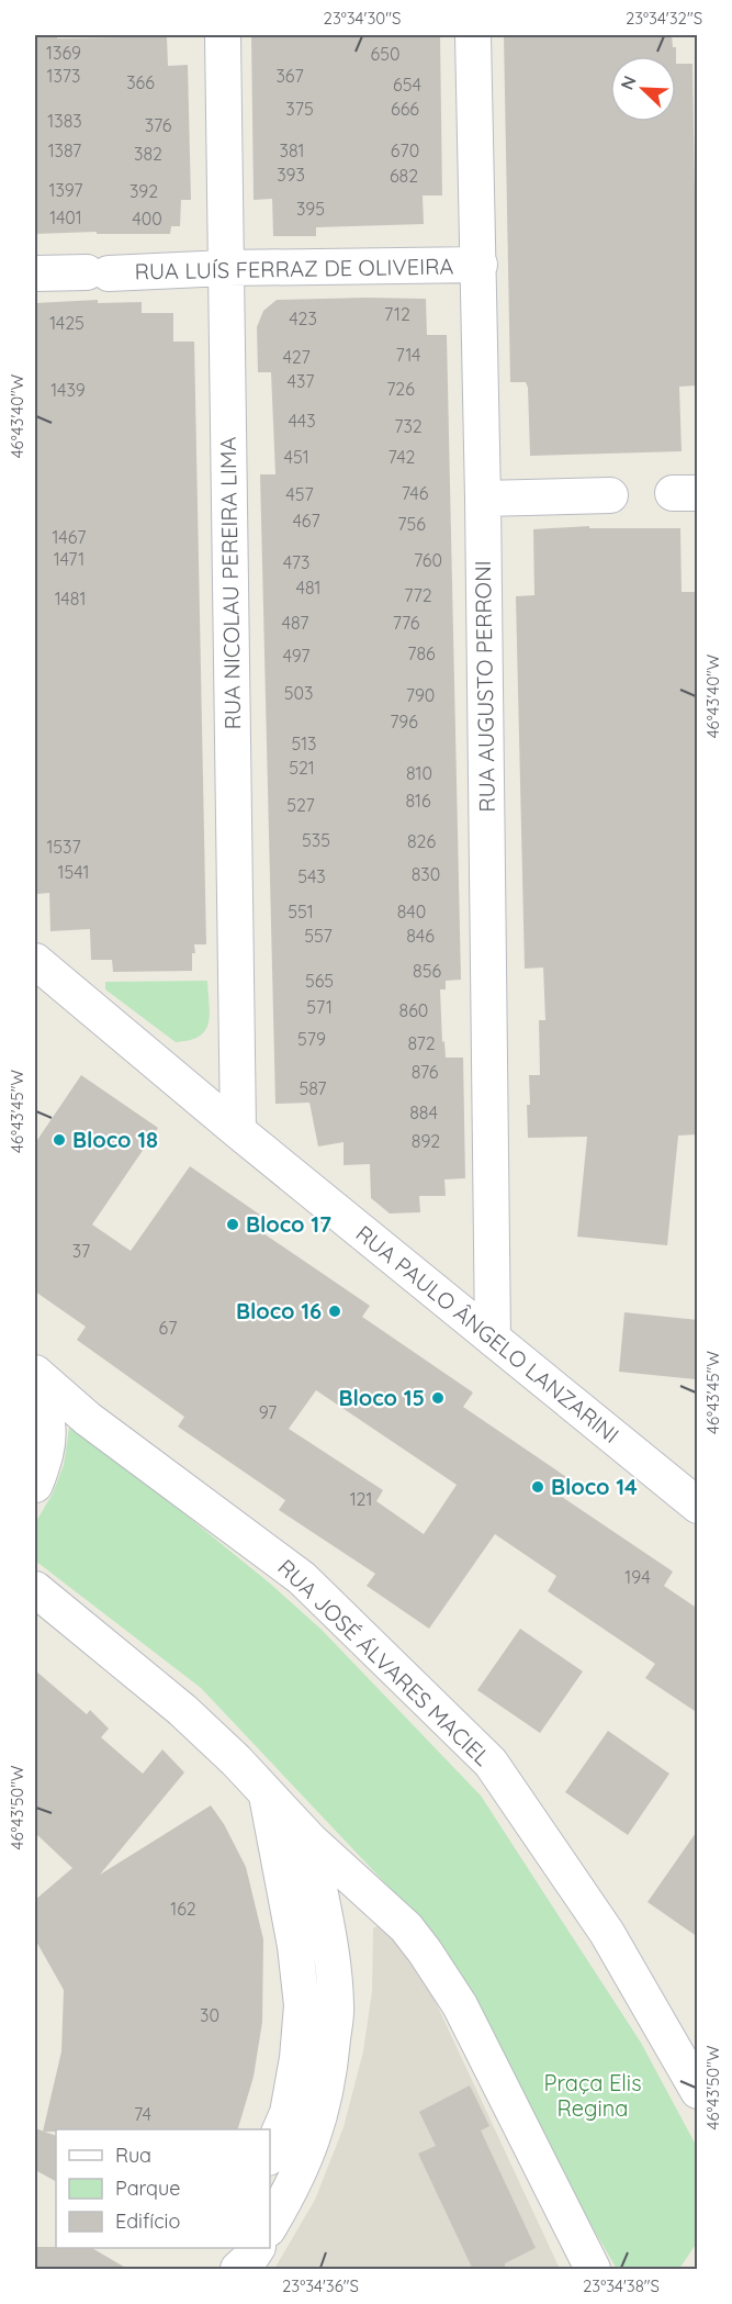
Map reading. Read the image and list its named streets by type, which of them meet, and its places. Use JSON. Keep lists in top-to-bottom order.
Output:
{
  "streets": {
    "street": [
      "RUA LUÍS FERRAZ DE OLIVEIRA",
      "RUA NICOLAU PEREIRA LIMA",
      "RUA AUGUSTO PERRONI",
      "RUA PAULO ÂNGELO LANZARINI",
      "RUA JOSÉ ÁLVARES MACIEL"
    ]
  },
  "crossings": [
    ["RUA LUÍS FERRAZ DE OLIVEIRA", "RUA NICOLAU PEREIRA LIMA"],
    ["RUA LUÍS FERRAZ DE OLIVEIRA", "RUA AUGUSTO PERRONI"],
    ["RUA NICOLAU PEREIRA LIMA", "RUA PAULO ÂNGELO LANZARINI"],
    ["RUA AUGUSTO PERRONI", "RUA PAULO ÂNGELO LANZARINI"]
  ],
  "parks": ["Praça Elis Regina"],
  "places": [
    "Bloco 18",
    "Bloco 17",
    "Bloco 16",
    "Bloco 15",
    "Bloco 14"
  ],
  "house_numbers": [
    "1369",
    "650",
    "1373",
    "367",
    "366",
    "654",
    "375",
    "666",
    "1383",
    "376",
    "1387",
    "381",
    "670",
    "382",
    "393",
    "682",
    "1397",
    "392",
    "395",
    "1401",
    "400",
    "712",
    "423",
    "1425",
    "714",
    "427",
    "437",
    "726",
    "1439",
    "443",
    "732",
    "451",
    "742",
    "746",
    "457",
    "467",
    "756",
    "1467",
    "1471",
    "760",
    "473",
    "481",
    "772",
    "1481",
    "487",
    "776",
    "786",
    "497",
    "503",
    "790",
    "796",
    "513",
    "521",
    "810",
    "816",
    "527",
    "535",
    "826",
    "1537",
    "1541",
    "830",
    "543",
    "551",
    "840",
    "557",
    "846",
    "856",
    "565",
    "571",
    "860",
    "579",
    "872",
    "876",
    "587",
    "884",
    "892",
    "37",
    "67",
    "97",
    "121",
    "194",
    "162",
    "30",
    "74"
  ],
  "legend": ["Rua", "Parque", "Edifício"],
  "north": "top left",
  "coordinates": [
    "23°34'30\"S",
    "23°34'32\"S",
    "46°43'40\"W",
    "46°43'45\"W",
    "46°43'50\"W",
    "23°34'36\"S",
    "23°34'38\"S"
  ]
}
